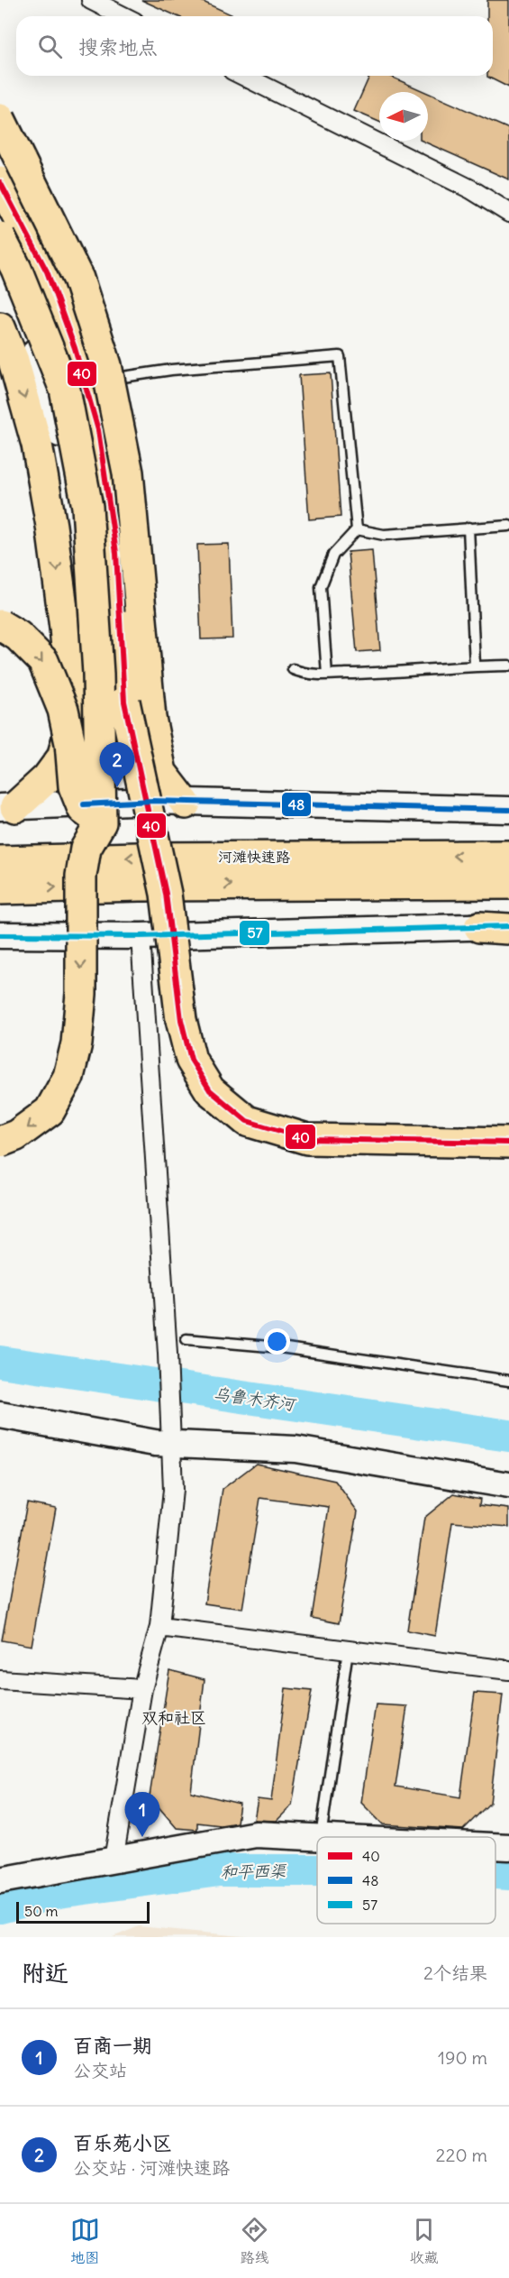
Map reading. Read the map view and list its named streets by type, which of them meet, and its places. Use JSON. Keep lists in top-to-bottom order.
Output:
{
  "streets": {
    "highway": ["河滩快速路"]
  },
  "districts": ["双和社区"],
  "water": ["乌鲁木齐河", "和平西渠"],
  "lines": ["transit line 40", "transit line 48", "transit line 57"],
  "legend": ["40", "48", "57"],
  "scale_bar": "50 m",
  "north": "left",
  "page": {
    "search": "搜索地点",
    "pins": ["2", "1"],
    "scale": "50 m",
    "heading": ["附近", "2个结果"],
    "list": [
      {
        "mark": "1",
        "name": "百商一期",
        "note": "公交站",
        "value": "190 m"
      },
      {
        "mark": "2",
        "name": "百乐苑小区",
        "note": "公交站 · 河滩快速路",
        "value": "220 m"
      }
    ],
    "nav": ["地图", "路线", "收藏"]
  }
}
